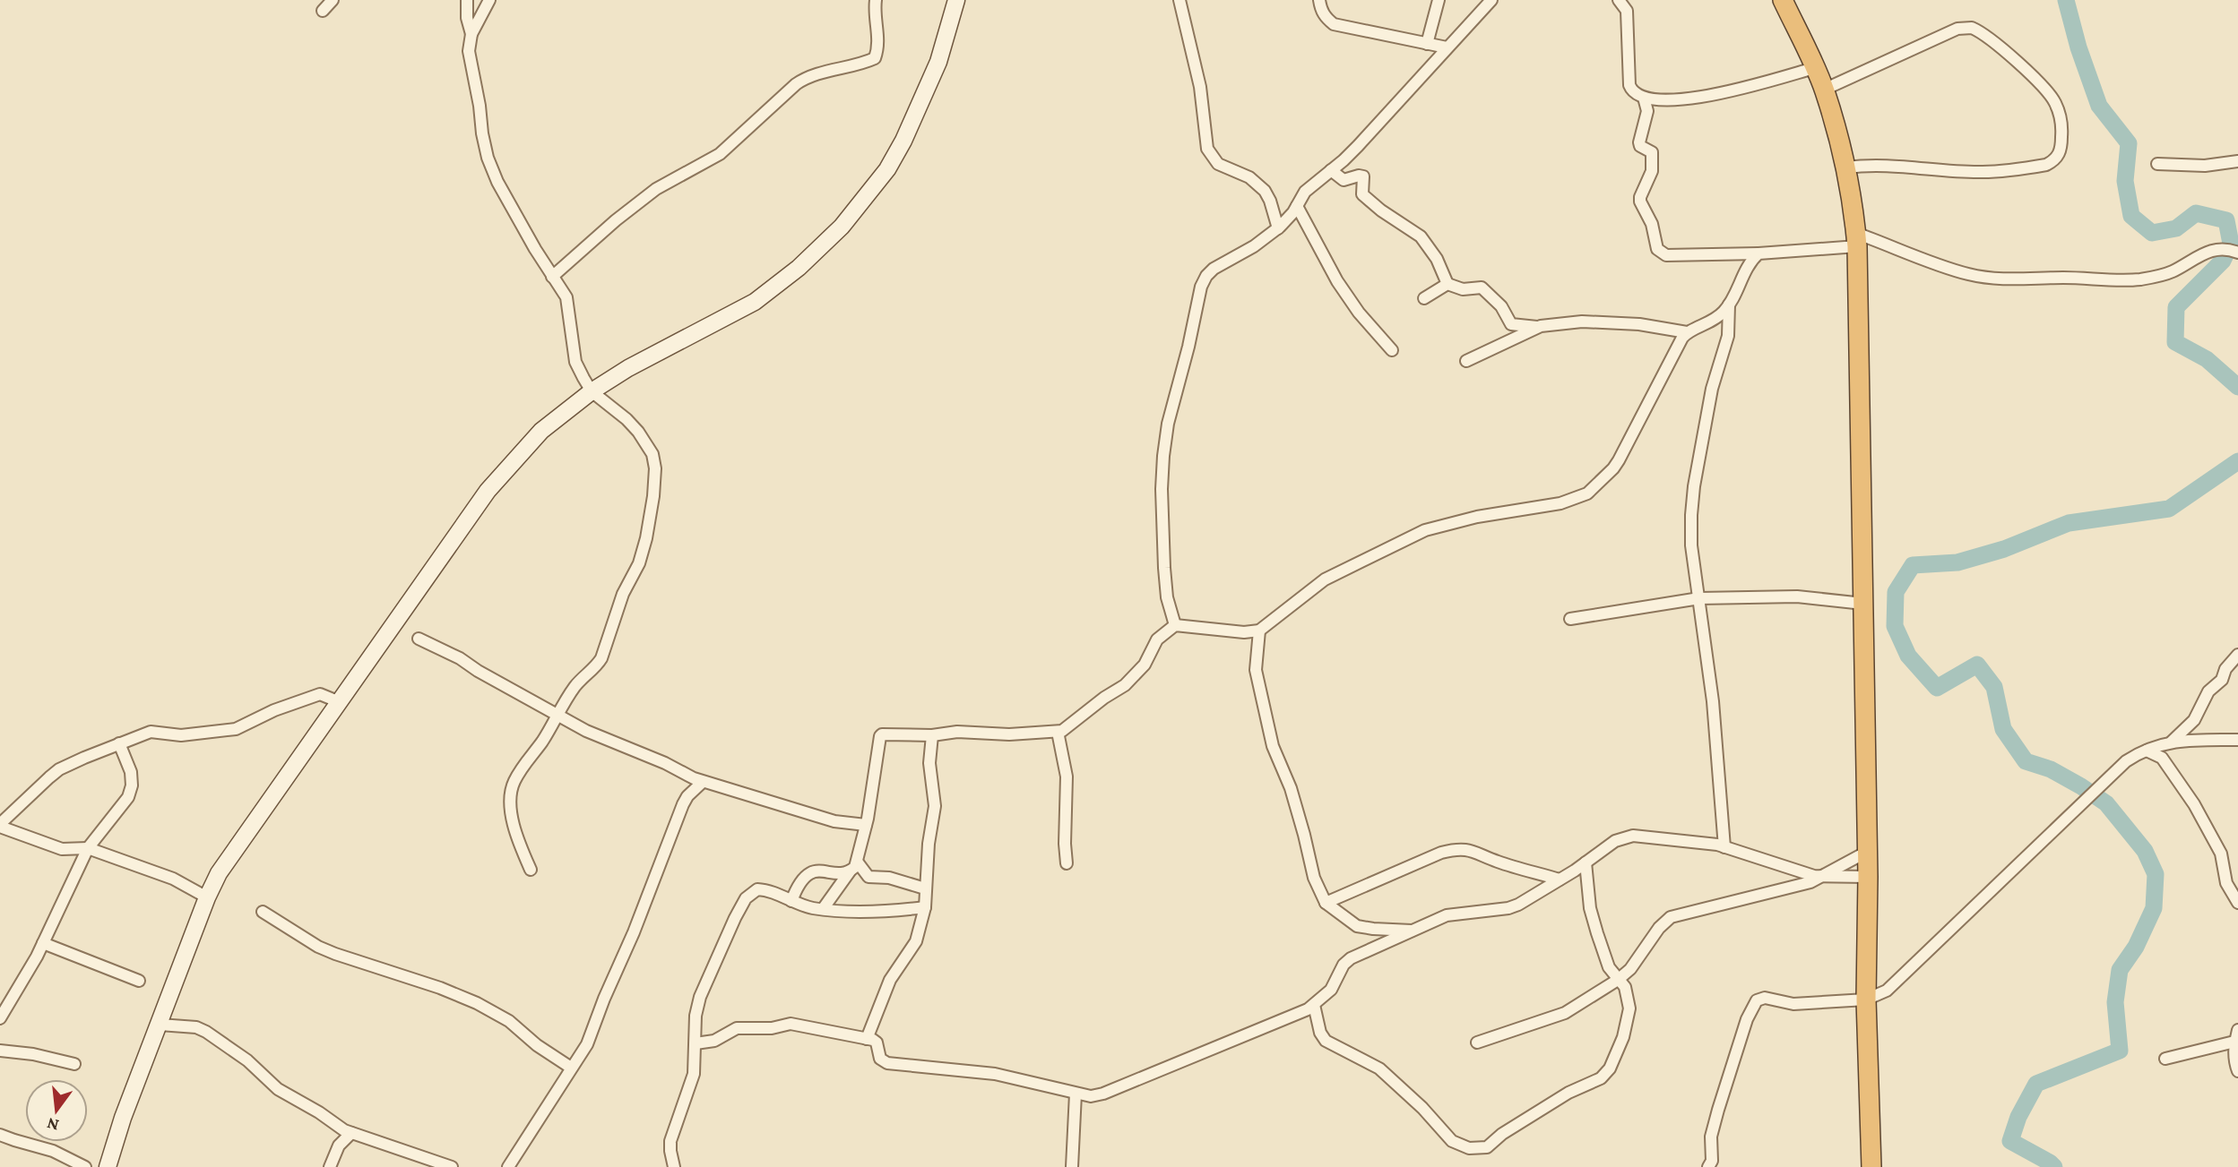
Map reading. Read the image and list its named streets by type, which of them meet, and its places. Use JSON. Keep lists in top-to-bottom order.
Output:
{
  "north": "bottom"
}
